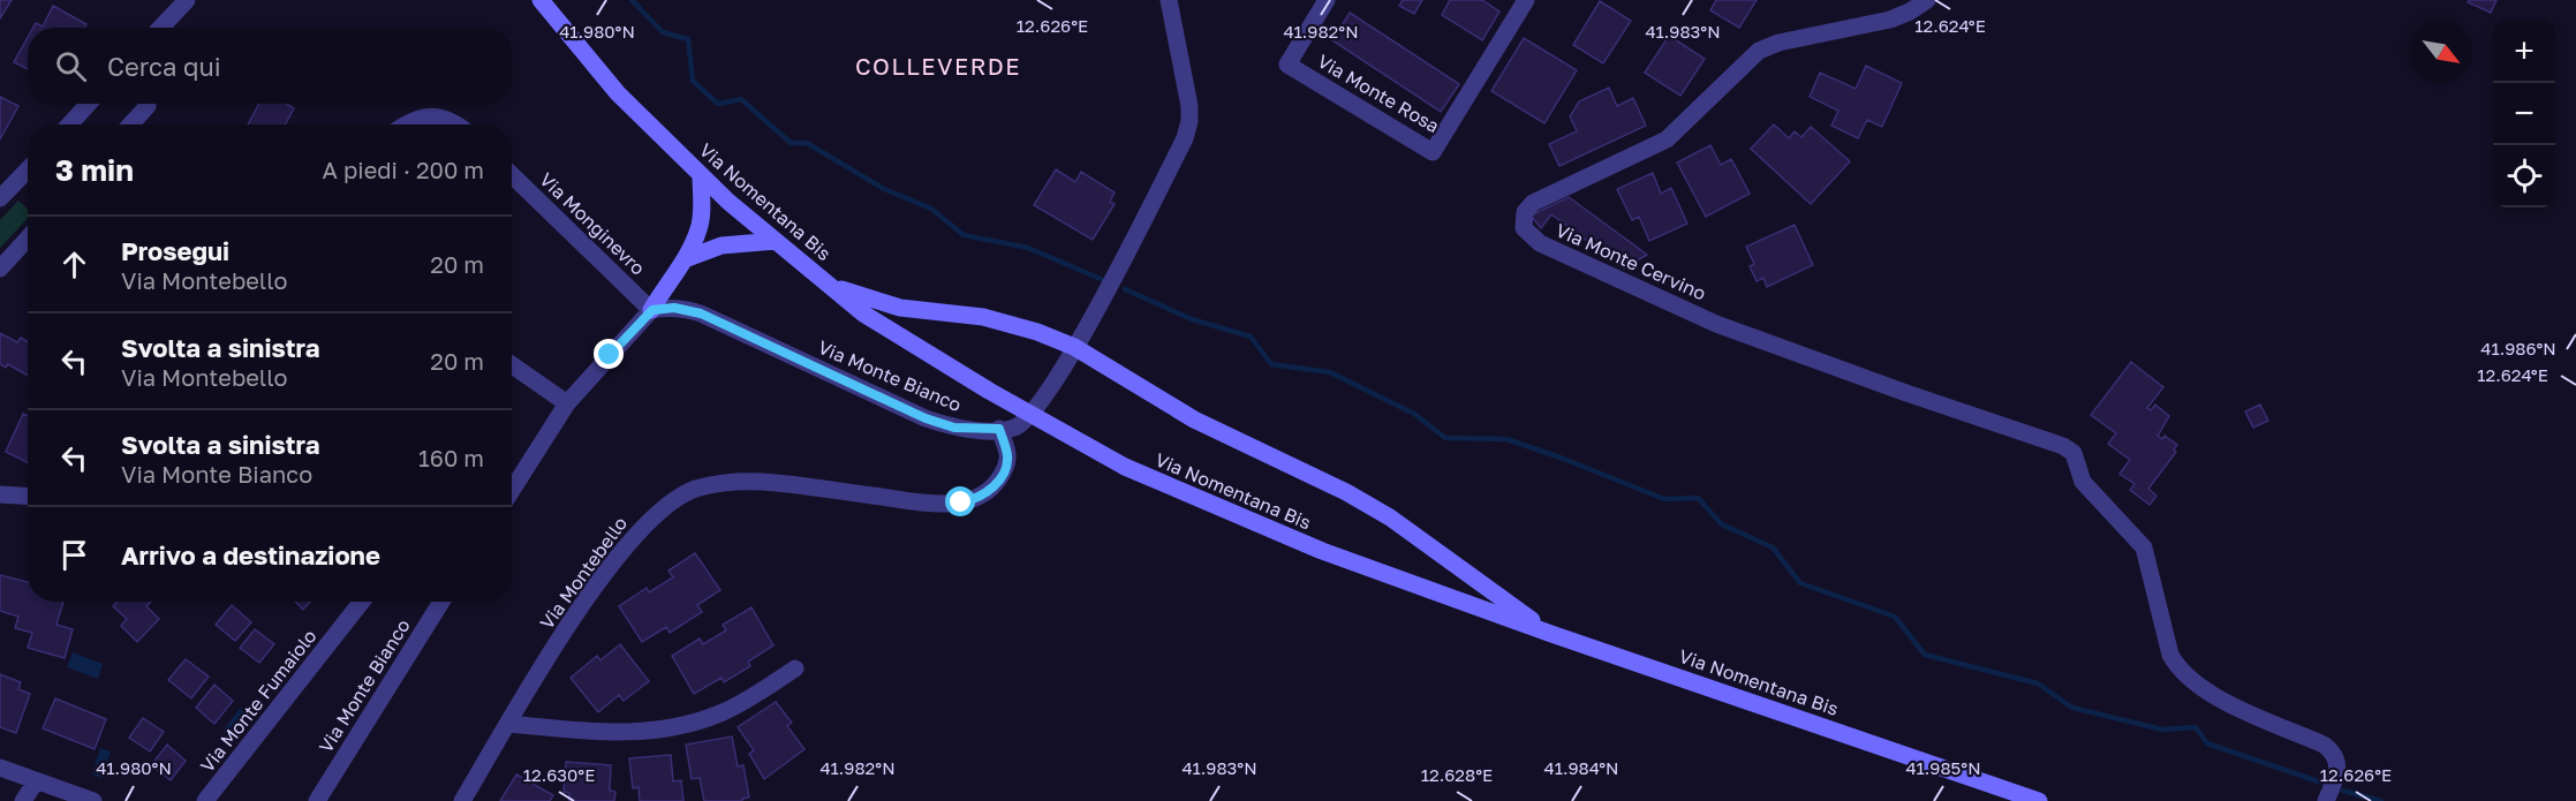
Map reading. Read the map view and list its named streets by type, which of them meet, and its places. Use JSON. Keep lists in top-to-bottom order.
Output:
{
  "streets": {
    "main road": ["Via Nomentana Bis"],
    "street": [
      "Via Monte Rosa",
      "Via Monginevro",
      "Via Monte Cervino",
      "Via Monte Bianco",
      "Via Montebello",
      "Via Monte Fumaiolo"
    ]
  },
  "crossings": [
    ["Via Monginevro", "Via Monte Bianco"],
    ["Via Monte Bianco", "Via Montebello"]
  ],
  "districts": ["COLLEVERDE"],
  "north": "bottom right",
  "page": {
    "map_buttons": ["+", "−"],
    "search": "Cerca qui",
    "heading": ["3 min", "A piedi · 200 m"],
    "list": [
      ["Prosegui", "Via Montebello", "20 m"],
      ["Svolta a sinistra", "Via Montebello", "20 m"],
      ["Svolta a sinistra", "Via Monte Bianco", "160 m"],
      "Arrivo a destinazione"
    ]
  },
  "coordinates": [
    "12.626°E",
    "12.624°E",
    "41.982°N",
    "41.983°N",
    "41.980°N",
    "41.986°N",
    "41.984°N",
    "41.985°N",
    "12.630°E",
    "12.628°E"
  ]
}
